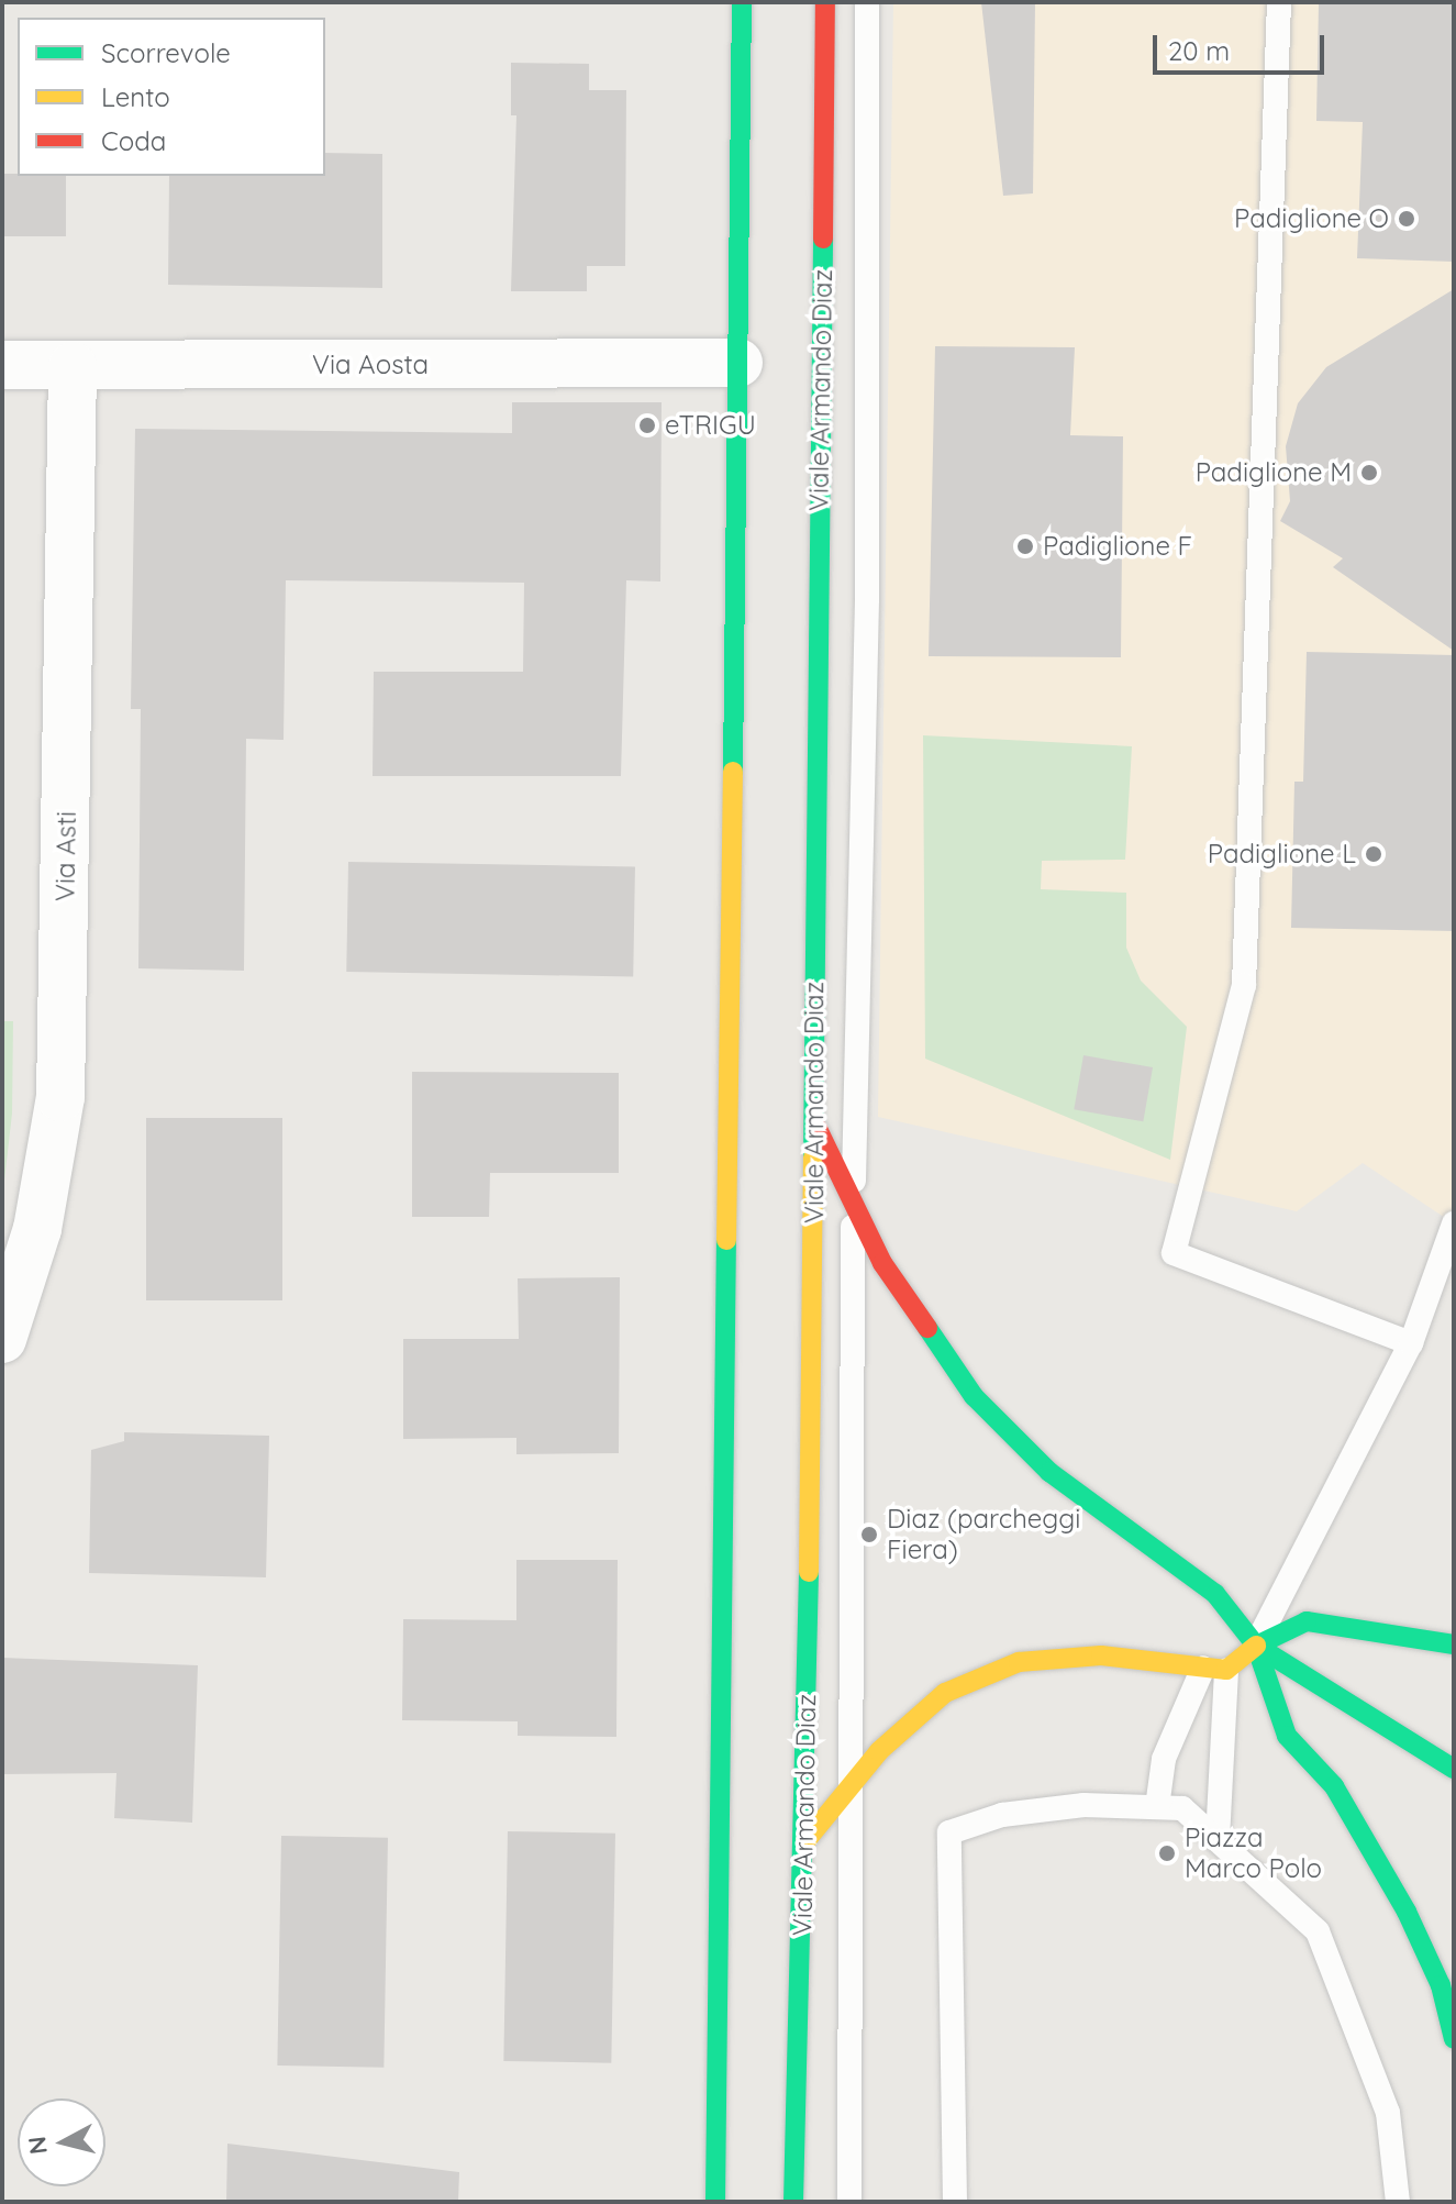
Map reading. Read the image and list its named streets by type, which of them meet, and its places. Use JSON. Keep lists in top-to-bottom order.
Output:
{
  "streets": {
    "main road": ["Viale Armando Diaz"],
    "street": ["Via Aosta", "Via Asti"]
  },
  "crossings": [
    ["Via Aosta", "Via Asti"]
  ],
  "places": [
    "Padiglione O",
    "eTRIGU",
    "Padiglione M",
    "Padiglione F",
    "Padiglione L",
    "Diaz (parcheggi Fiera)",
    "Piazza Marco Polo"
  ],
  "legend": ["Scorrevole", "Lento", "Coda"],
  "scale_bar": "20 m",
  "north": "left"
}
